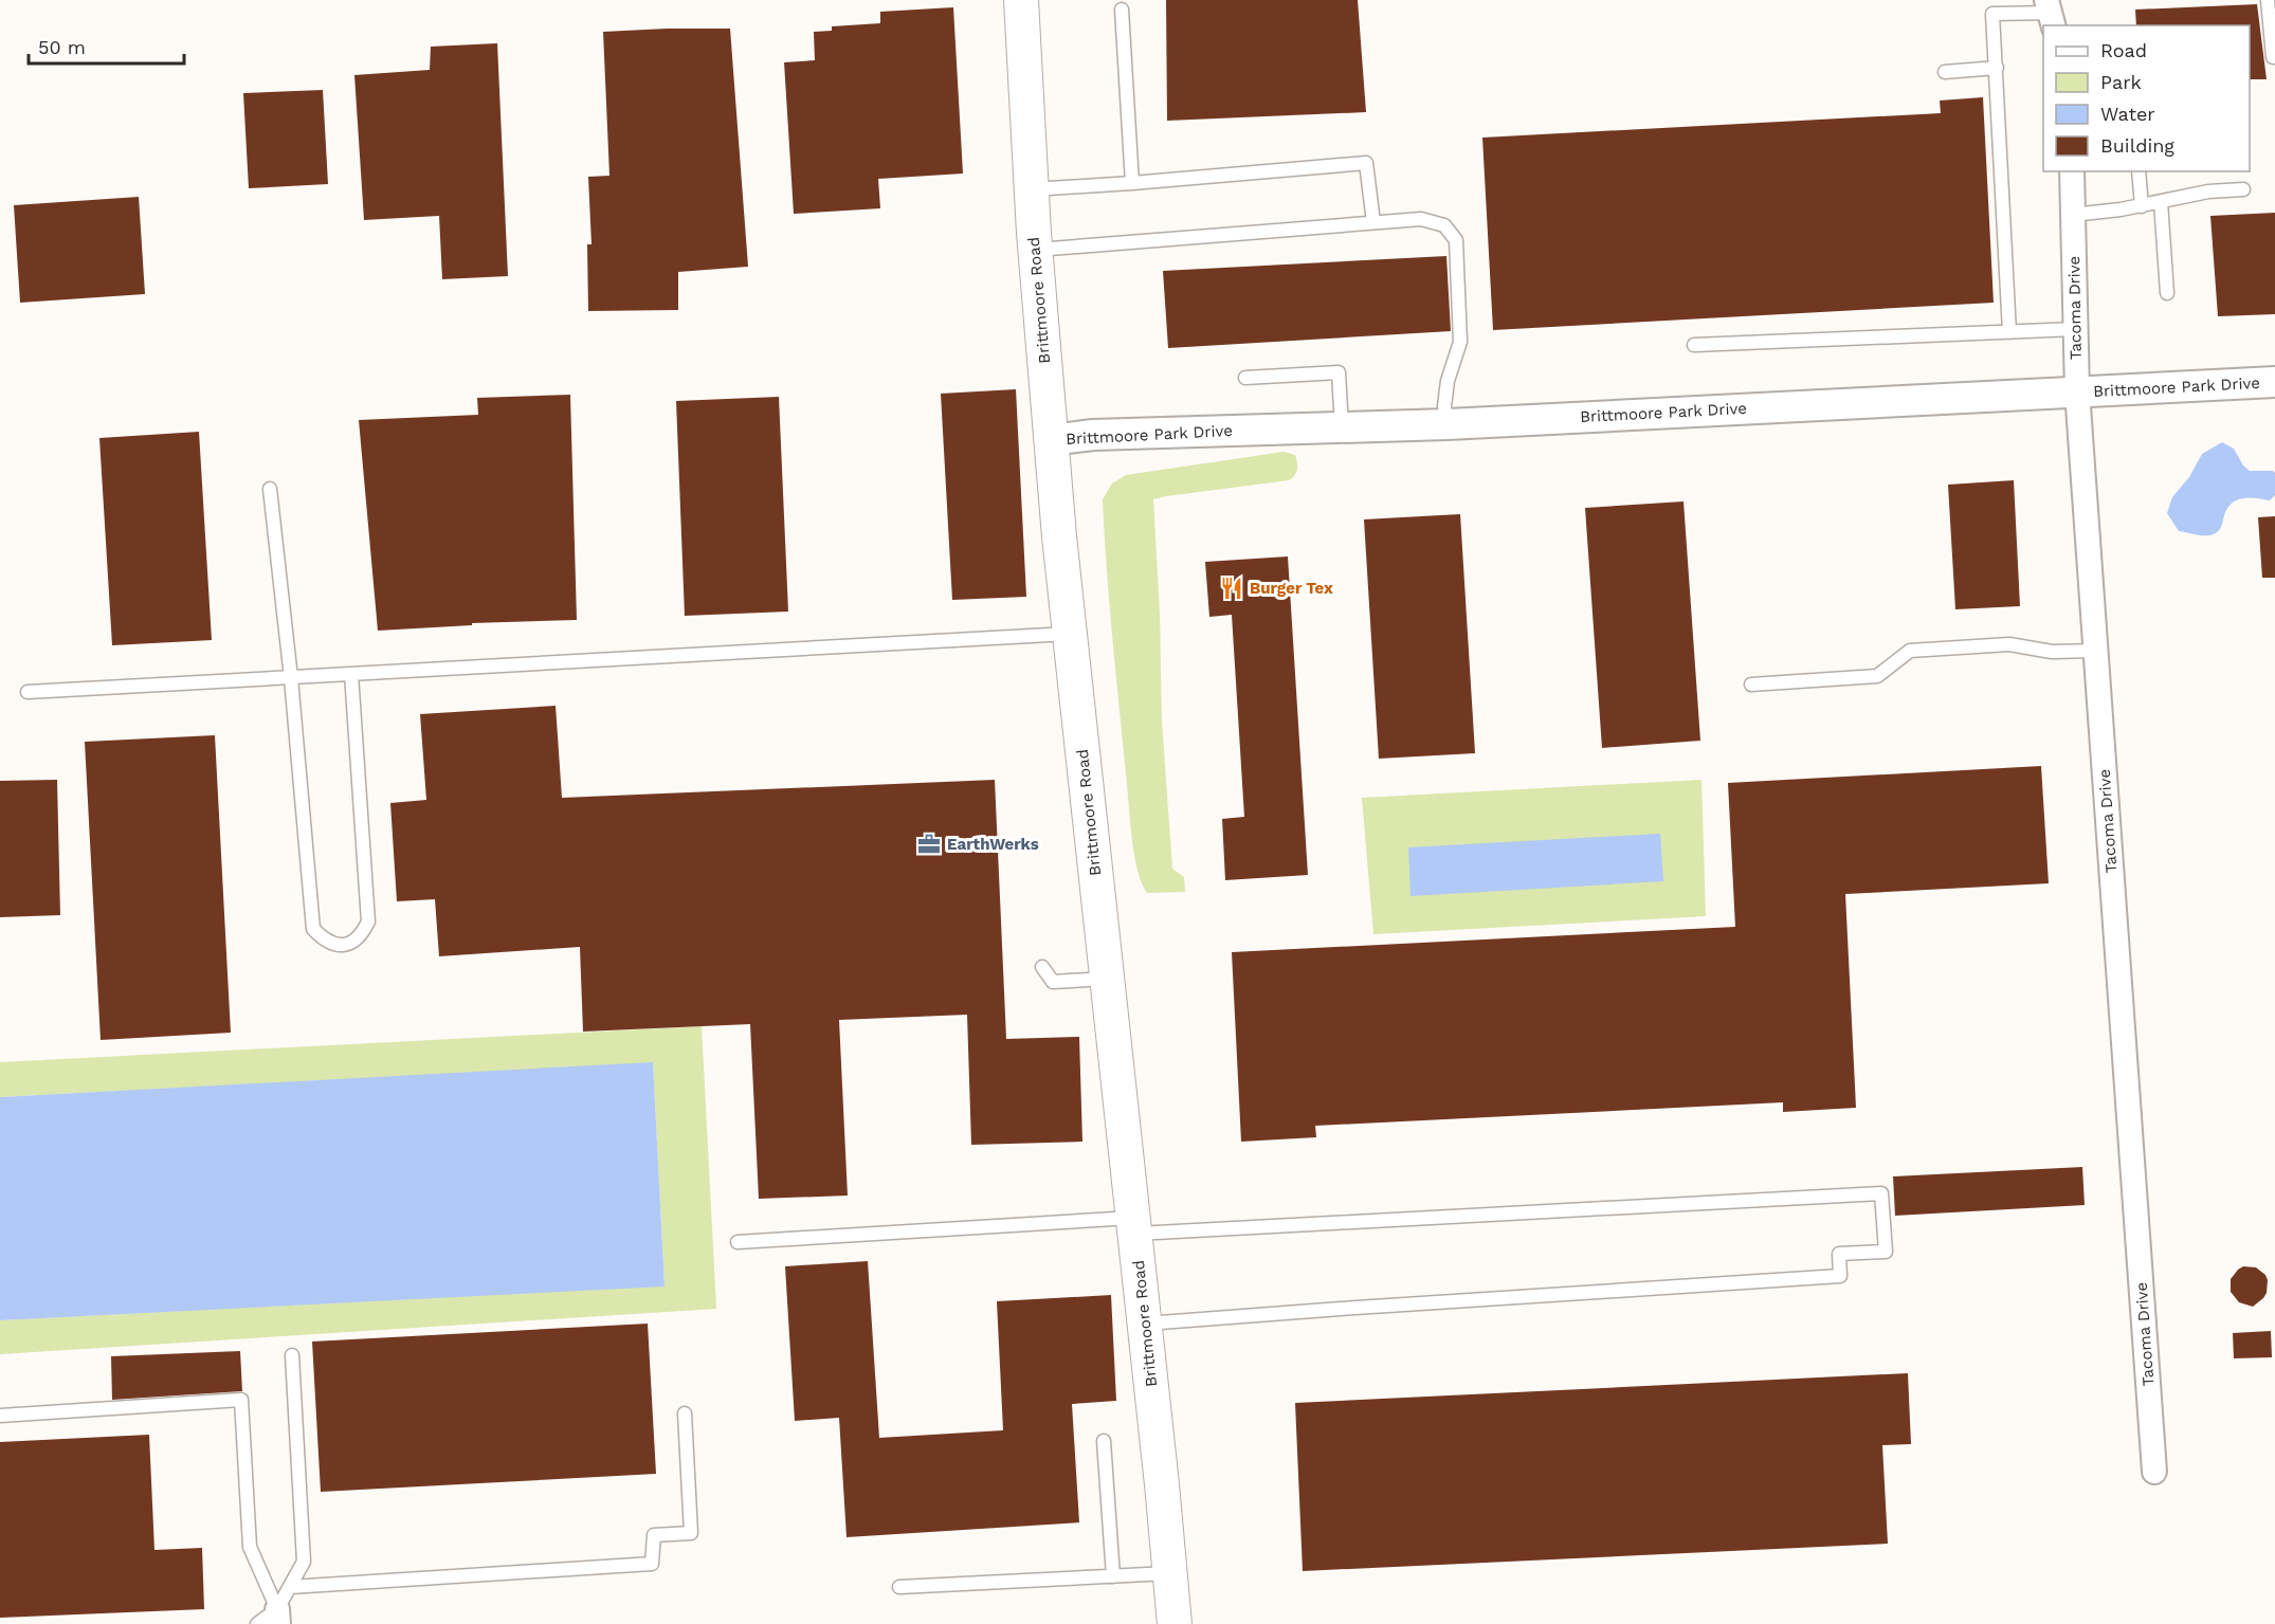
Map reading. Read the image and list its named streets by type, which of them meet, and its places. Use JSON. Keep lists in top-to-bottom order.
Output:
{
  "streets": {
    "main road": ["Brittmoore Road"],
    "street": ["Tacoma Drive", "Brittmoore Park Drive"]
  },
  "crossings": [
    ["Brittmoore Road", "Brittmoore Park Drive"],
    ["Tacoma Drive", "Brittmoore Park Drive"]
  ],
  "places": {
    "restaurant": ["Burger Tex"],
    "office": ["EarthWerks"]
  },
  "legend": [
    "Road",
    "Park",
    "Water",
    "Building"
  ],
  "scale_bar": "50 m"
}
